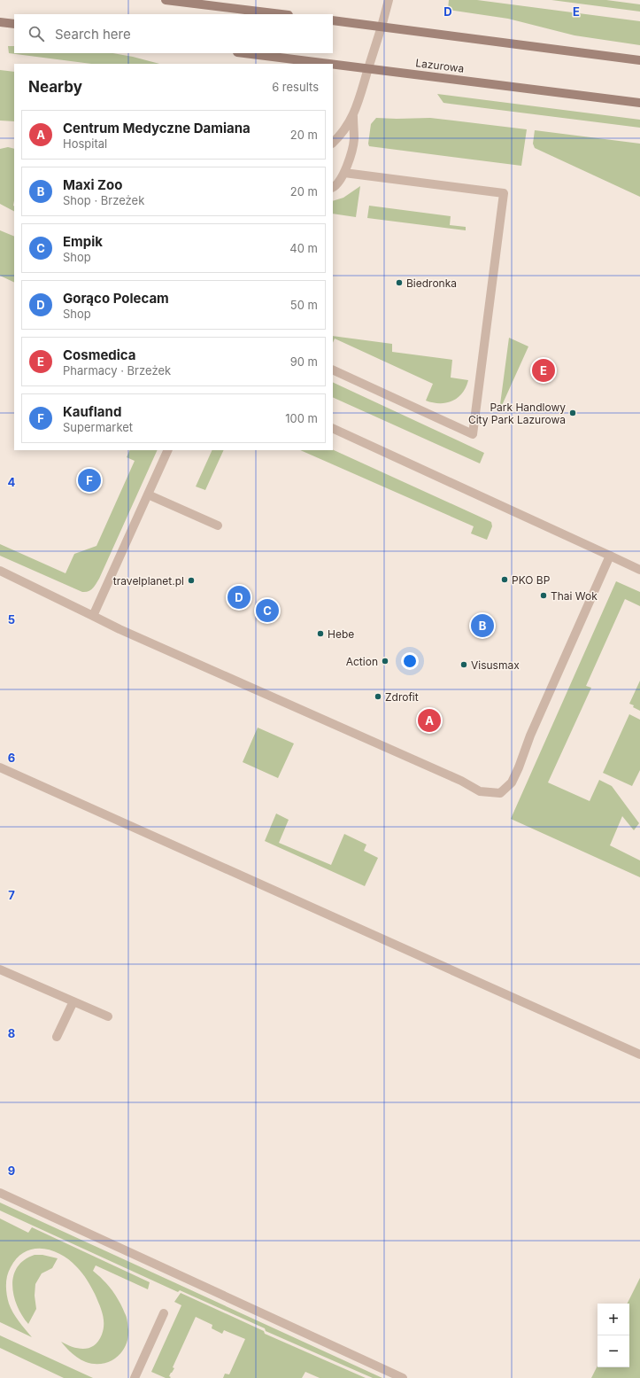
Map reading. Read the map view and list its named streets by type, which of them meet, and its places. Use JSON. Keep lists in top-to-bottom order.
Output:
{
  "streets": {
    "main road": ["Lazurowa"]
  },
  "places": [
    "Biedronka",
    "Park Handlowy City Park Lazurowa",
    "PKO BP",
    "travelplanet.pl",
    "Thai Wok",
    "Hebe",
    "Action",
    "Visusmax",
    "Zdrofit"
  ],
  "page": {
    "search": "Search here",
    "heading": ["Nearby", "6 results"],
    "list": [
      {
        "mark": "A",
        "name": "Centrum Medyczne Damiana",
        "note": "Hospital",
        "value": "20 m"
      },
      {
        "mark": "B",
        "name": "Maxi Zoo",
        "note": "Shop · Brzeżek",
        "value": "20 m"
      },
      {
        "mark": "C",
        "name": "Empik",
        "note": "Shop",
        "value": "40 m"
      },
      {
        "mark": "D",
        "name": "Gorąco Polecam",
        "note": "Shop",
        "value": "50 m"
      },
      {
        "mark": "E",
        "name": "Cosmedica",
        "note": "Pharmacy · Brzeżek",
        "value": "90 m"
      },
      {
        "mark": "F",
        "name": "Kaufland",
        "note": "Supermarket",
        "value": "100 m"
      }
    ],
    "pins": [
      "E",
      "F",
      "D",
      "C",
      "B",
      "A"
    ],
    "map_buttons": ["+", "−"]
  },
  "grid": {
    "columns": ["D", "E"],
    "rows": [
      "4",
      "5",
      "6",
      "7",
      "8",
      "9"
    ]
  }
}
